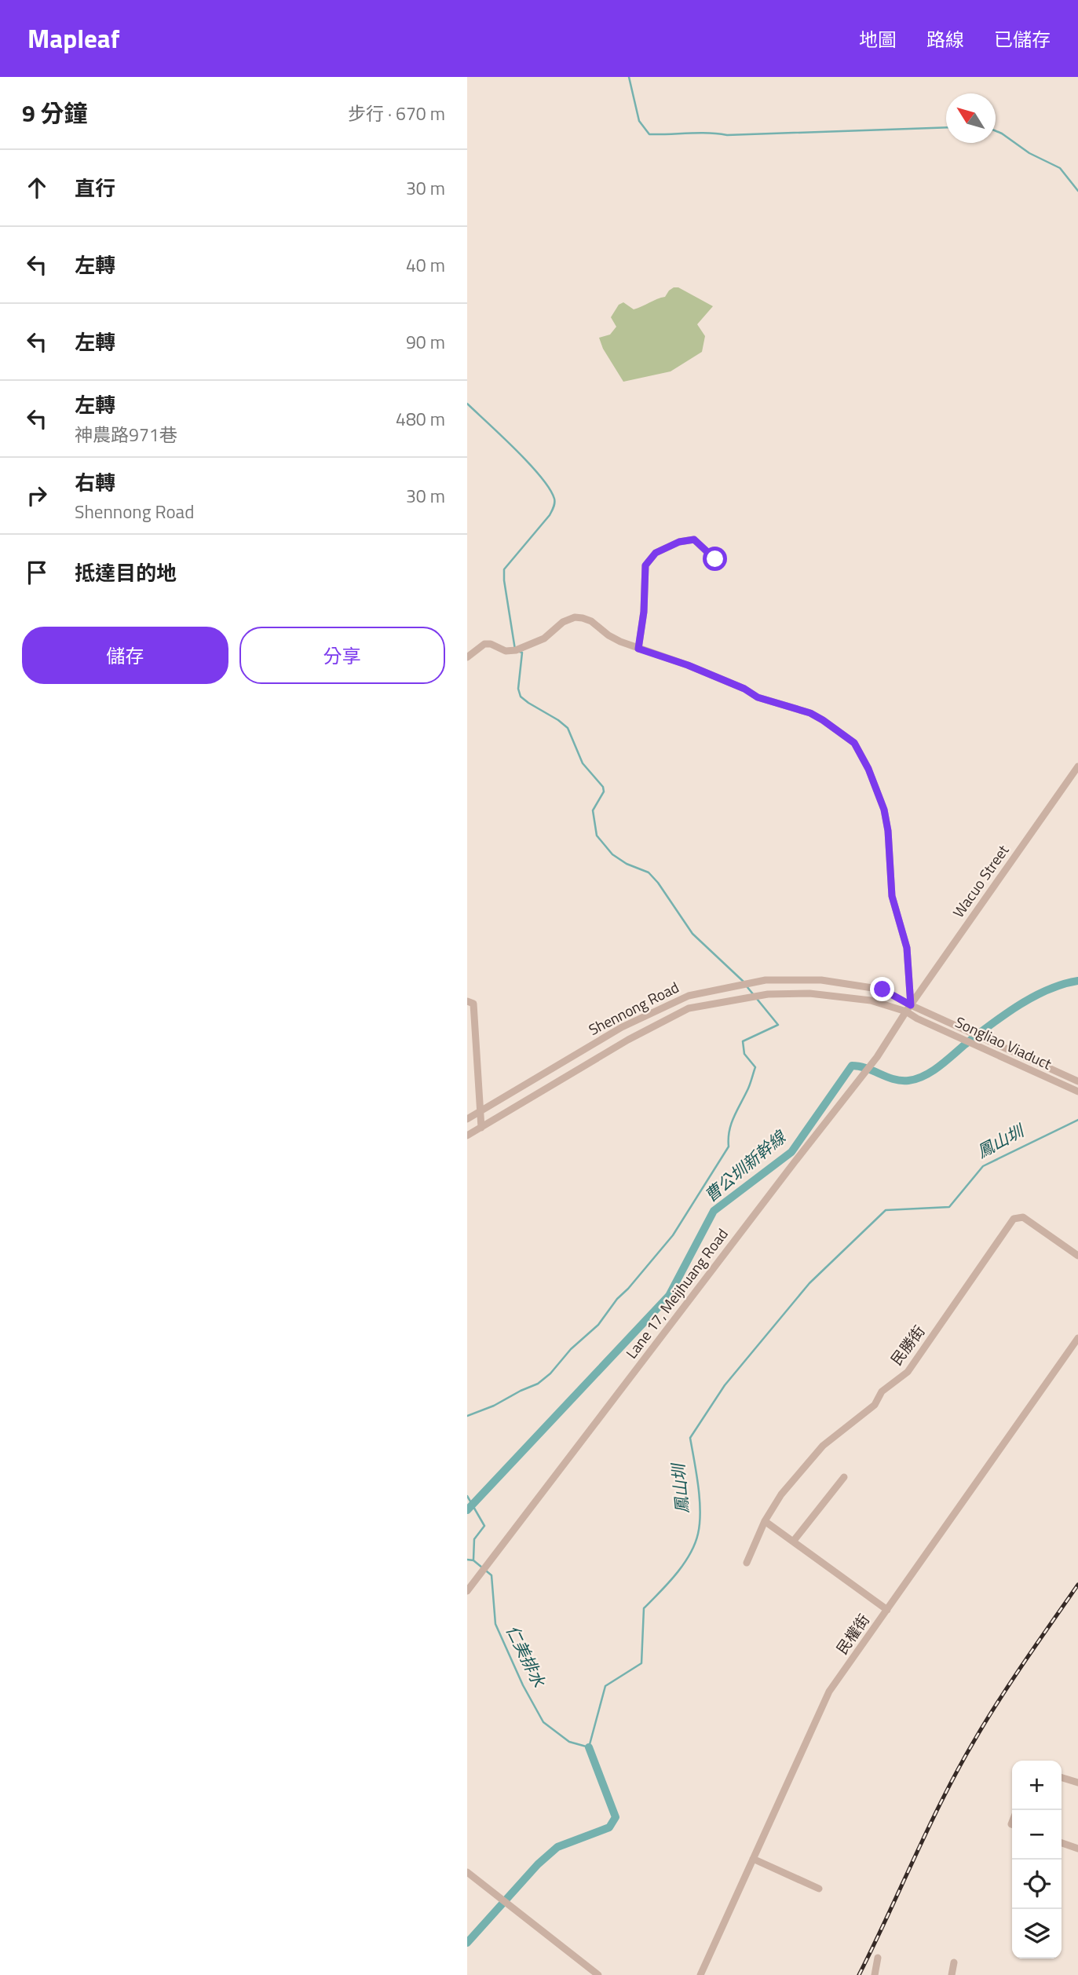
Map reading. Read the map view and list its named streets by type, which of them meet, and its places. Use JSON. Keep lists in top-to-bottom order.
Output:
{
  "streets": {
    "street": [
      "Wacuo Street",
      "Shennong Road",
      "Songliao Viaduct",
      "Lane 17, Meijhuang Road",
      "民勝街",
      "民權街"
    ]
  },
  "crossings": [
    ["Wacuo Street", "Shennong Road"],
    ["Wacuo Street", "Lane 17, Meijhuang Road"],
    ["Shennong Road", "Songliao Viaduct"],
    ["Shennong Road", "Lane 17, Meijhuang Road"]
  ],
  "water": ["鳳山圳", "曹公圳新幹線", "仁美排水"],
  "north": "top left",
  "page": {
    "header": "Mapleaf",
    "nav": ["地圖", "路線", "已儲存"],
    "heading": ["9 分鐘", "步行 · 670 m"],
    "list": [
      ["直行", "30 m"],
      ["左轉", "40 m"],
      ["左轉", "90 m"],
      ["左轉", "神農路971巷", "480 m"],
      ["右轉", "Shennong Road", "30 m"],
      "抵達目的地"
    ],
    "buttons": ["儲存", "分享"],
    "map_buttons": ["+", "−"]
  }
}
